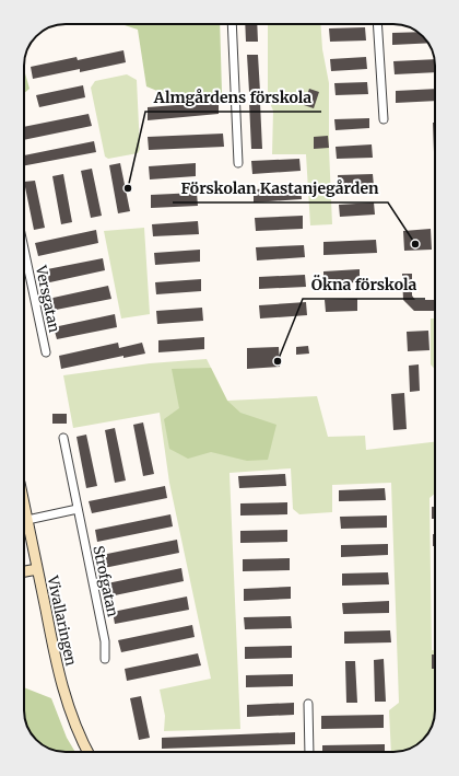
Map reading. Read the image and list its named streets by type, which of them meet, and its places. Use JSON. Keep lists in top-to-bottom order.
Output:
{
  "streets": {
    "street": ["Versgatan", "Strofgatan", "Vivallaringen"]
  },
  "places": ["Almgårdens förskola", "Förskolan Kastanjegården", "Ökna förskola"]
}
